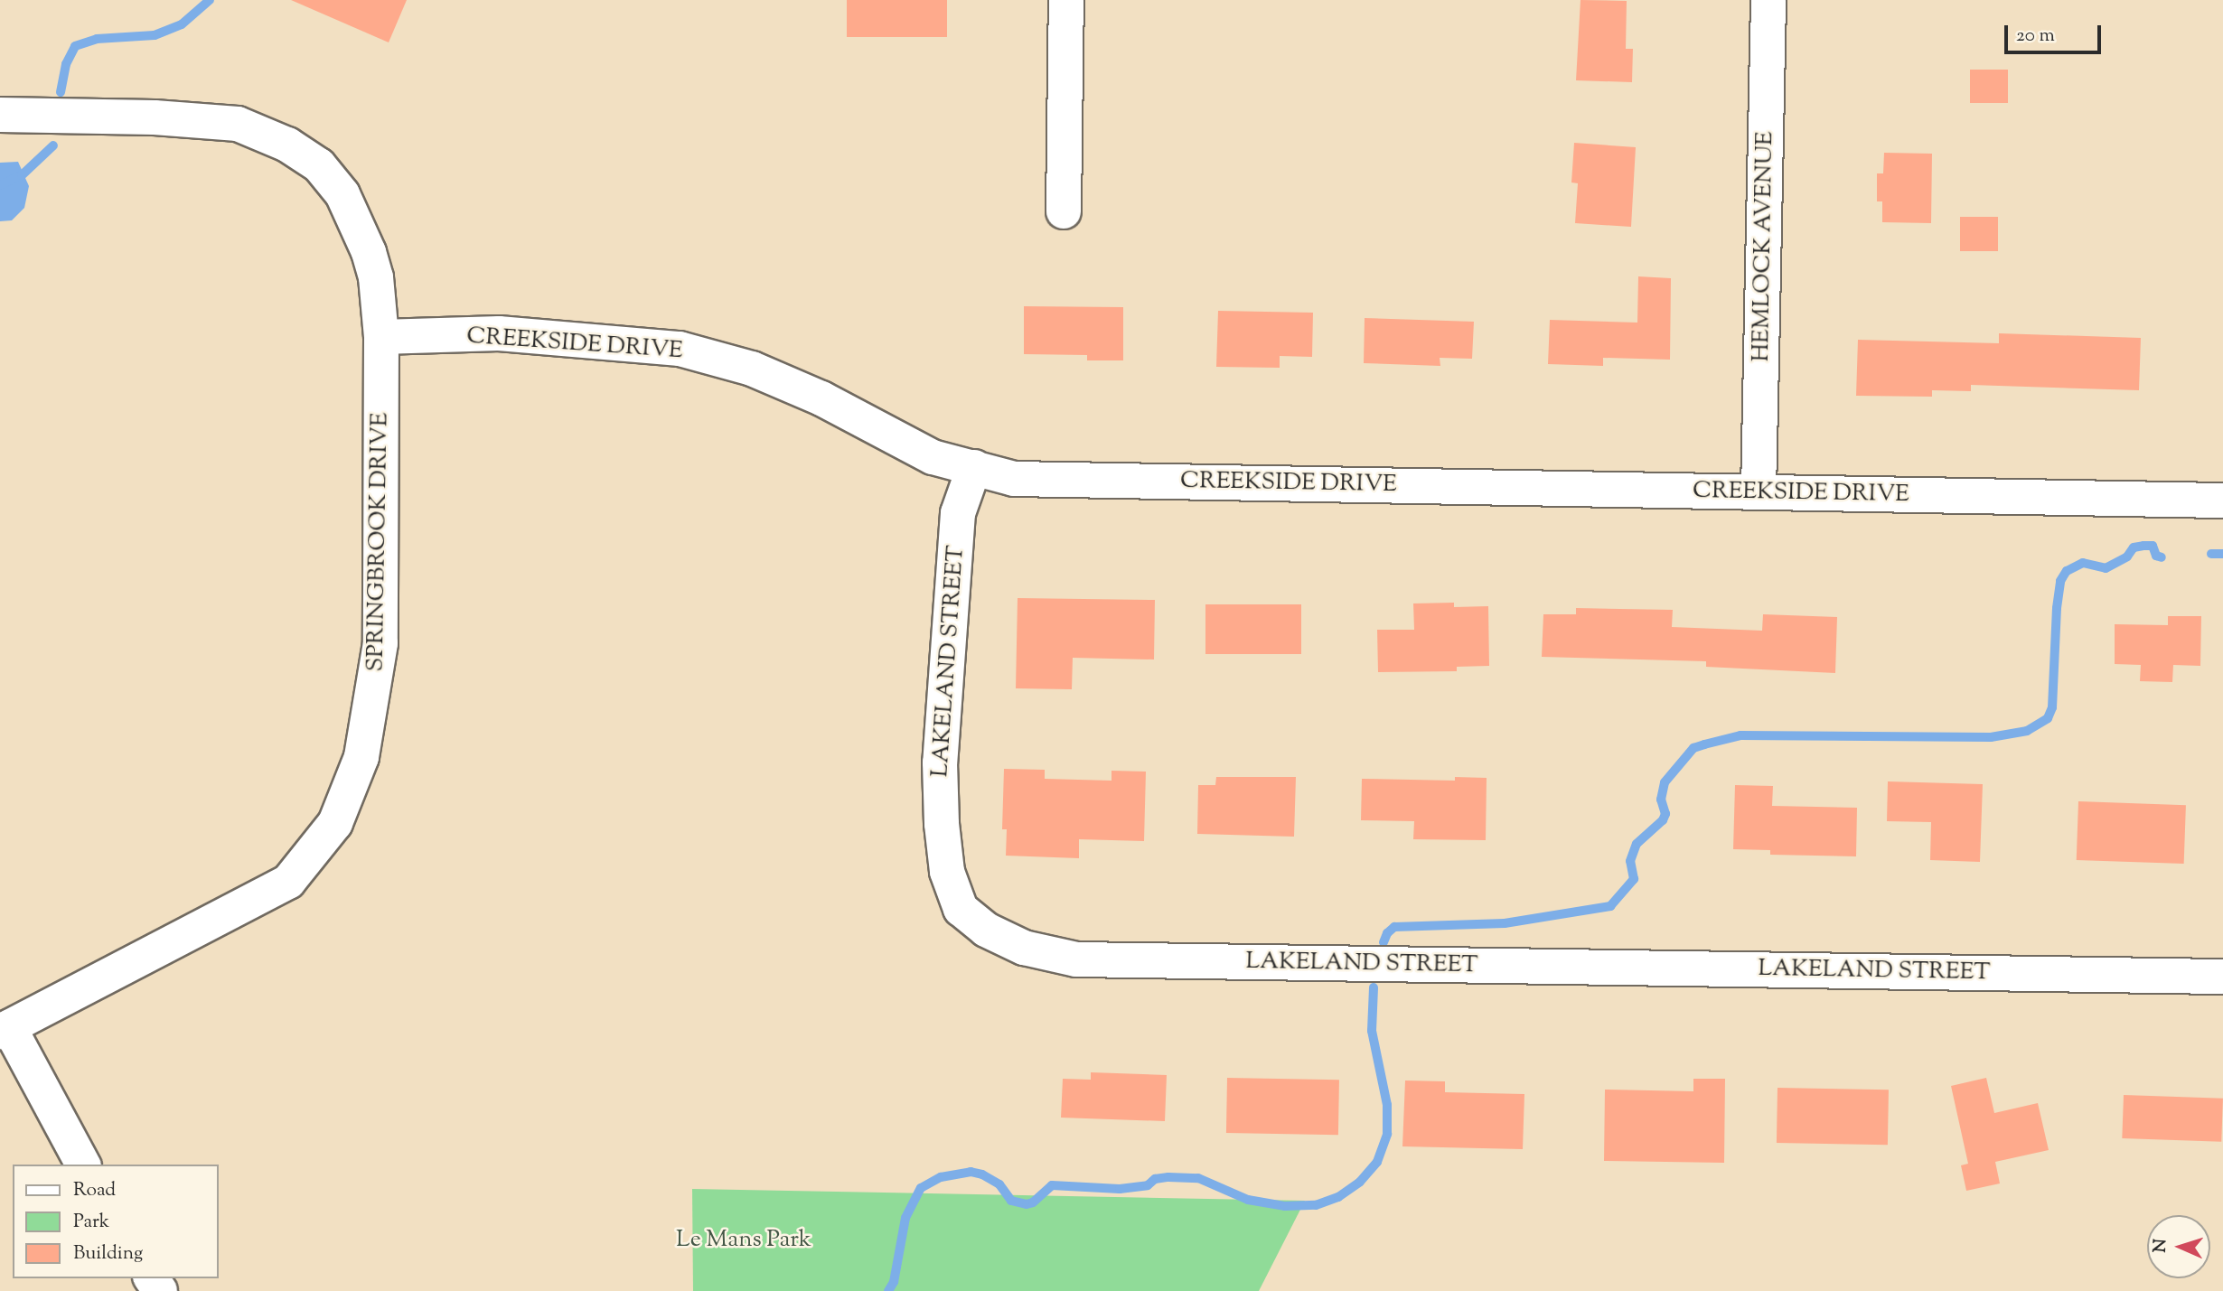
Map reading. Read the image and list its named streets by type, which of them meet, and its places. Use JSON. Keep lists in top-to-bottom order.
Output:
{
  "streets": {
    "street": [
      "HEMLOCK AVENUE",
      "CREEKSIDE DRIVE",
      "SPRINGBROOK DRIVE",
      "LAKELAND STREET"
    ]
  },
  "crossings": [
    ["HEMLOCK AVENUE", "CREEKSIDE DRIVE"],
    ["CREEKSIDE DRIVE", "SPRINGBROOK DRIVE"],
    ["CREEKSIDE DRIVE", "LAKELAND STREET"]
  ],
  "parks": ["Le Mans Park"],
  "legend": ["Road", "Park", "Building"],
  "scale_bar": "20 m",
  "north": "left"
}
